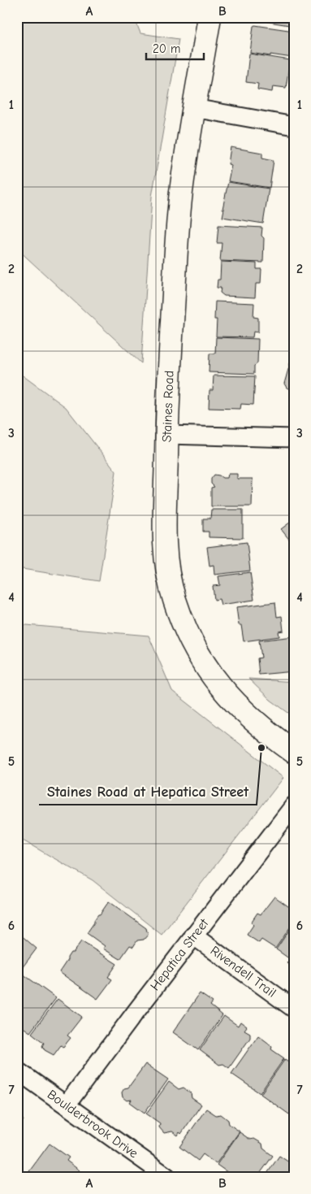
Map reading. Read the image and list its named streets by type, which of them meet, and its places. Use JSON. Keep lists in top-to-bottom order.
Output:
{
  "streets": {
    "street": [
      "Staines Road",
      "Hepatica Street",
      "Rivendell Trail",
      "Boulderbrook Drive"
    ]
  },
  "crossings": [
    ["Hepatica Street", "Rivendell Trail"],
    ["Hepatica Street", "Boulderbrook Drive"]
  ],
  "places": ["Staines Road at Hepatica Street"],
  "scale_bar": "20 m",
  "grid": {
    "columns": ["A", "B"],
    "rows": [
      "1",
      "2",
      "3",
      "4",
      "5",
      "6",
      "7"
    ]
  }
}
